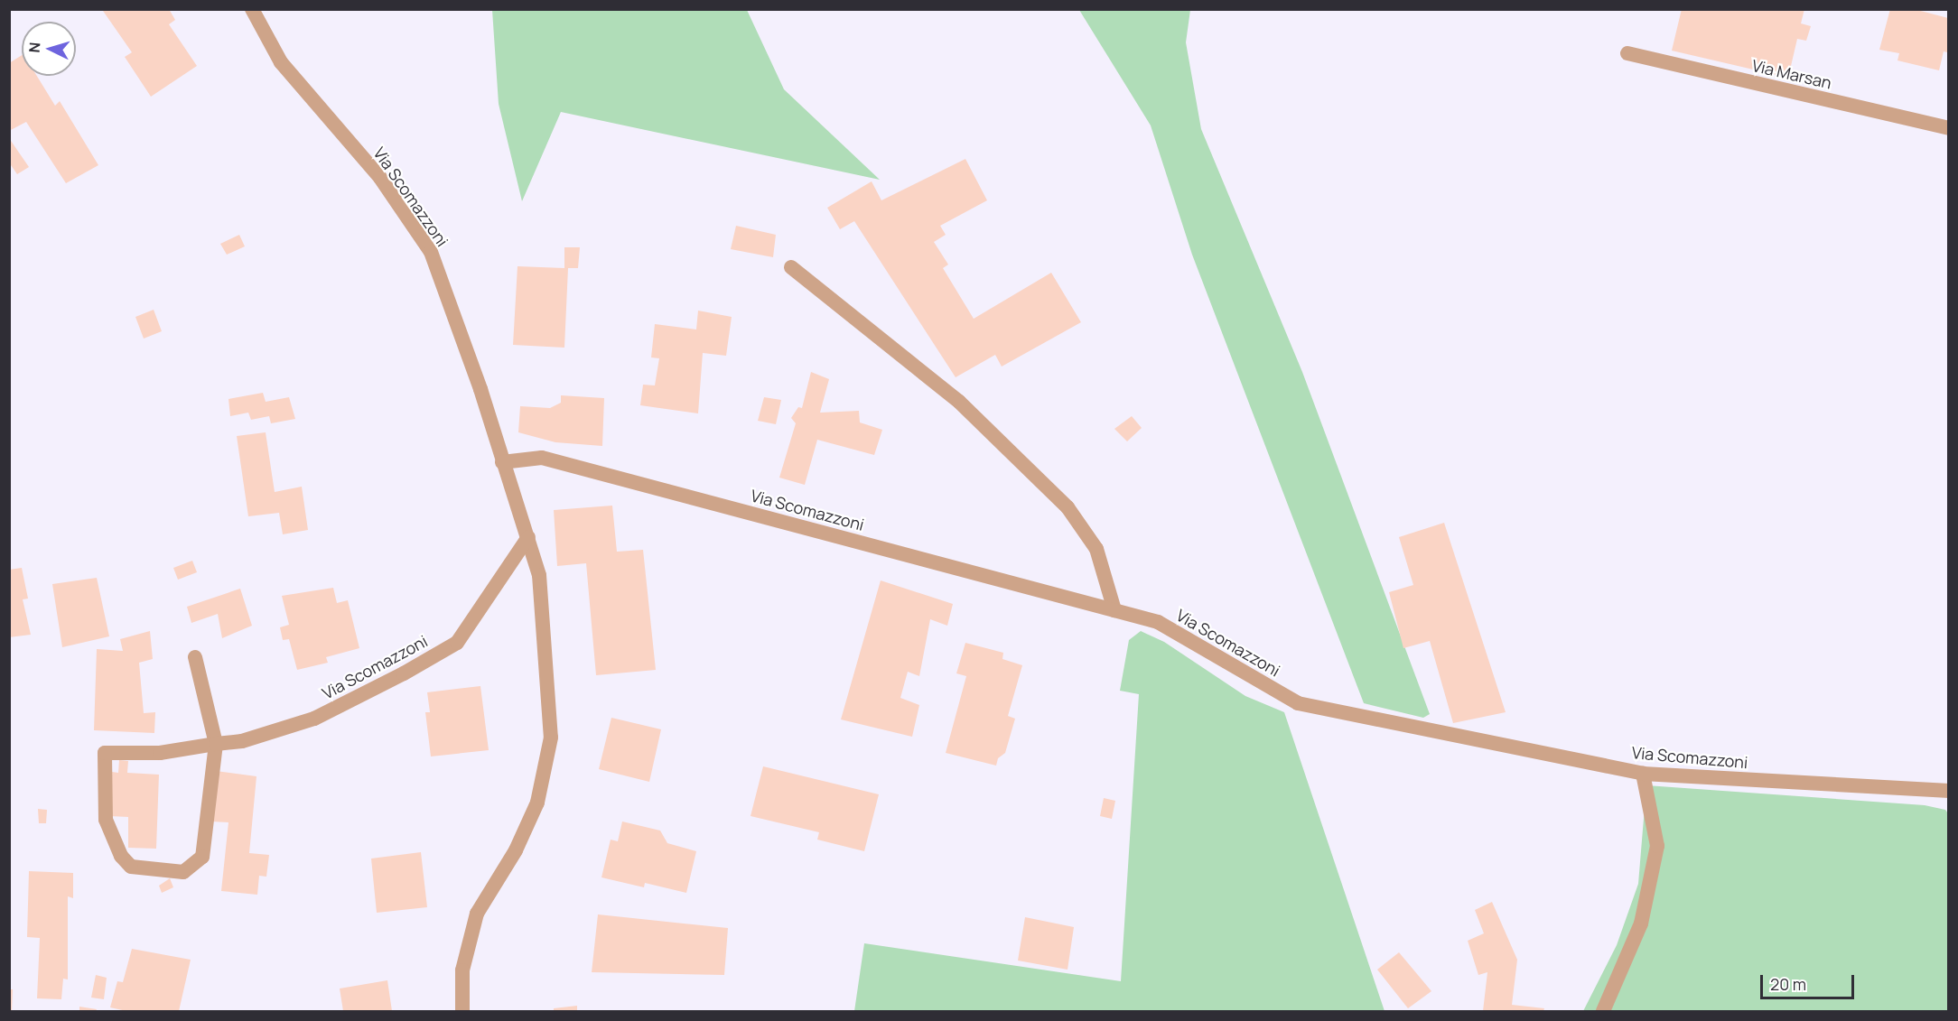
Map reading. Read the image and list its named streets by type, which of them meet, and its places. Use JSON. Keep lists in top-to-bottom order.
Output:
{
  "streets": {
    "street": ["Via Marsan", "Via Scomazzoni"]
  },
  "scale_bar": "20 m",
  "north": "left"
}
